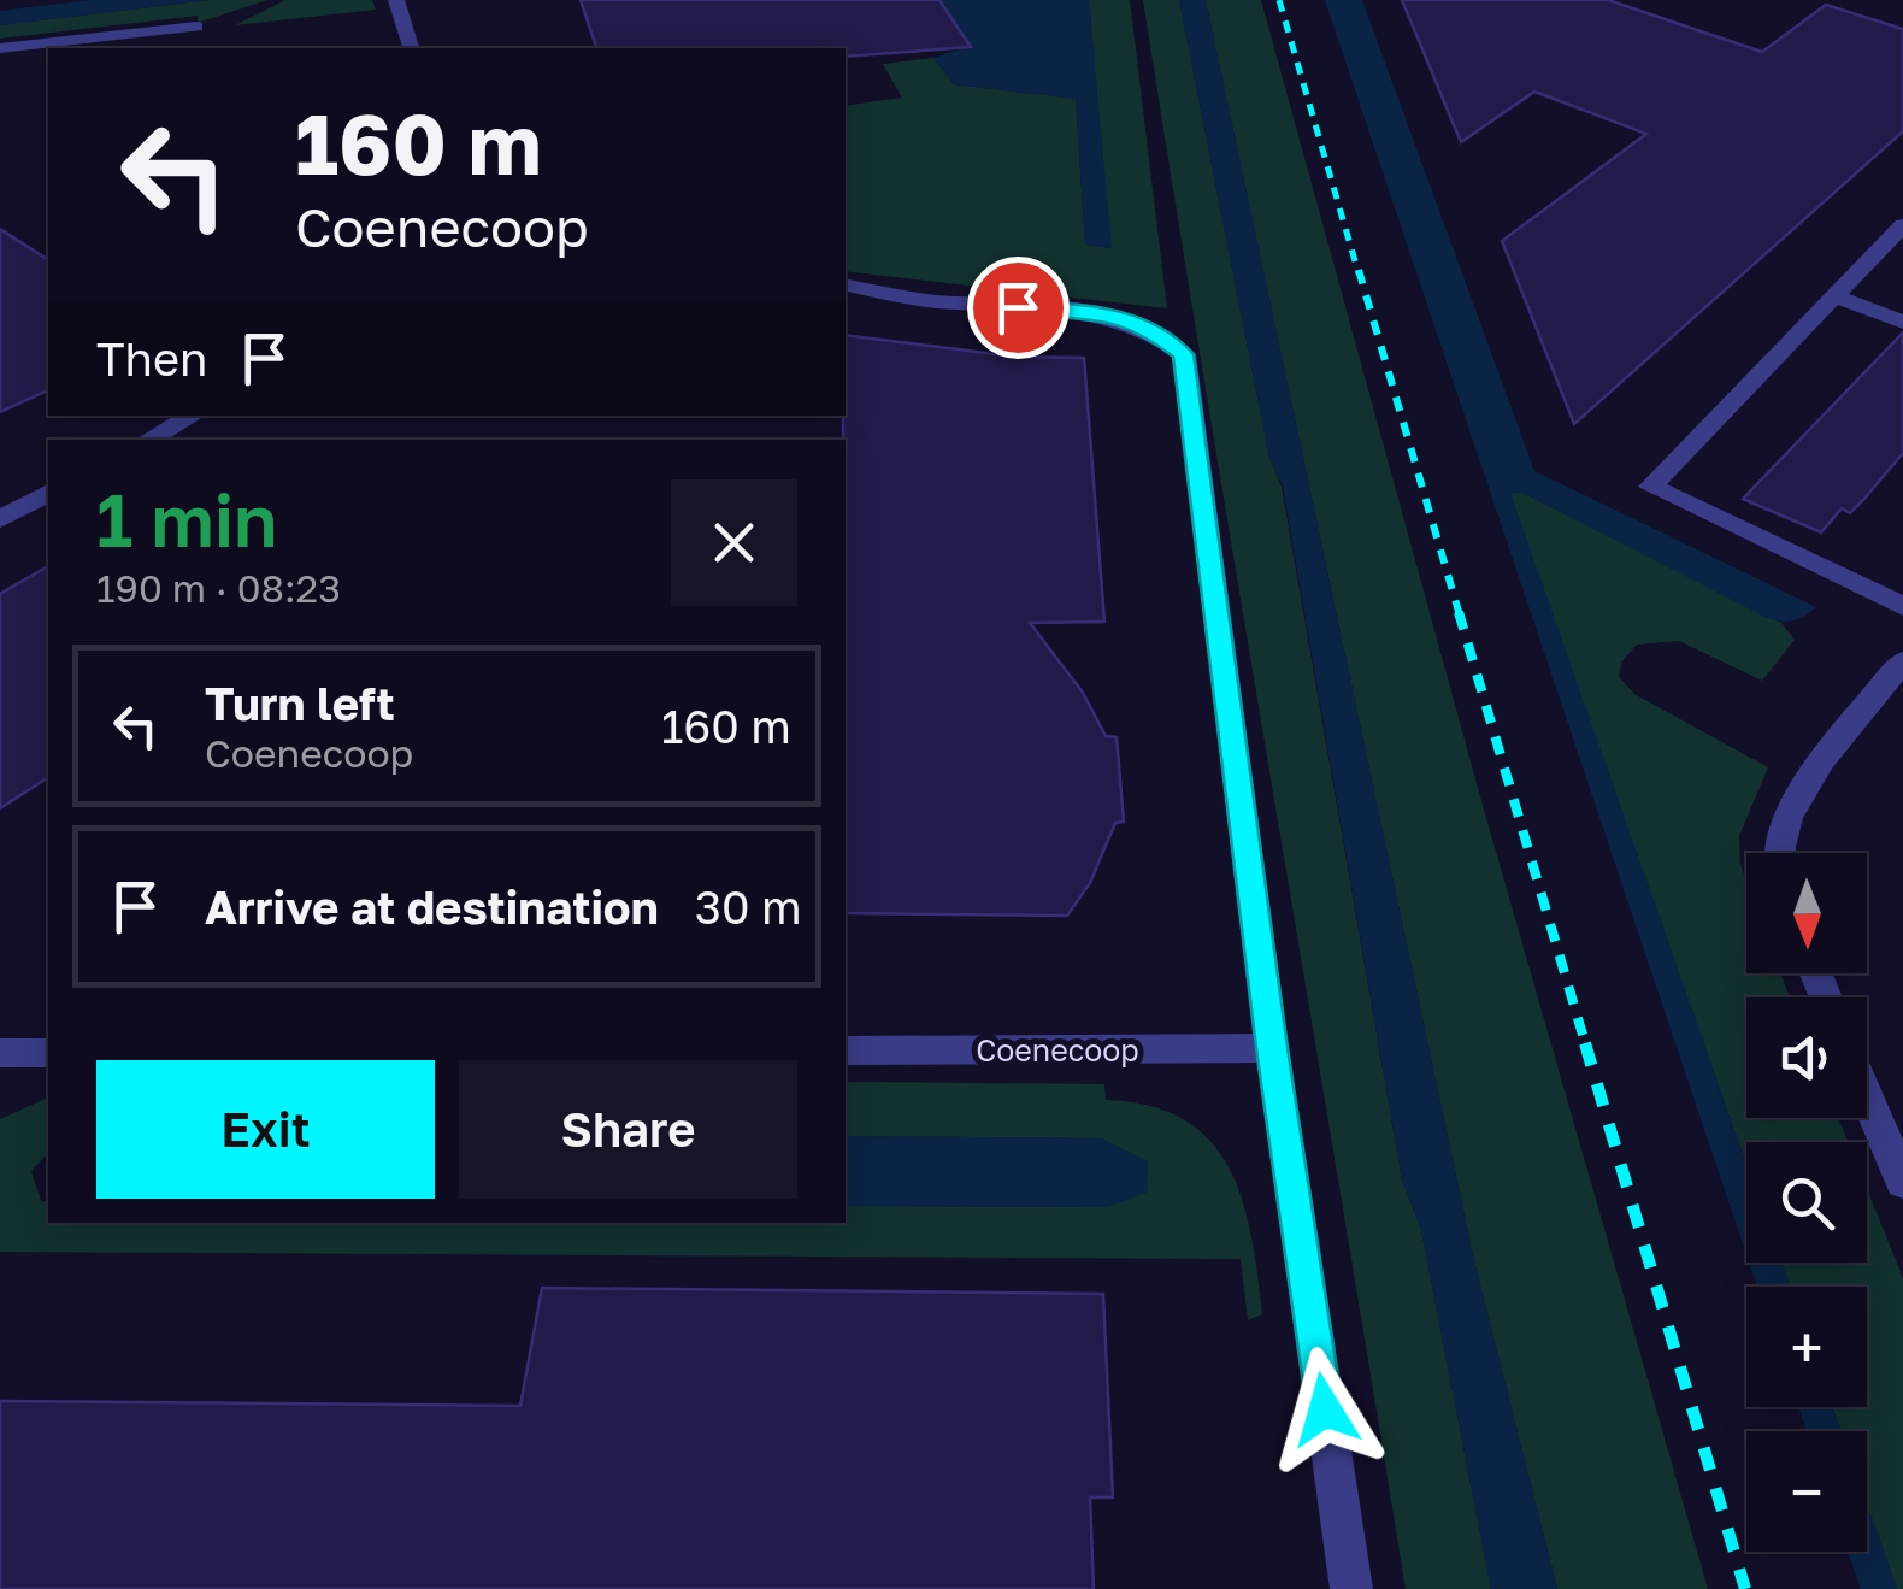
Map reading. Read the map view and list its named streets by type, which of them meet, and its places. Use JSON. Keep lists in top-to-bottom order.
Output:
{
  "streets": {
    "street": ["Coenecoop"]
  },
  "north": "bottom",
  "page": {
    "turn": ["160 m", "Coenecoop"],
    "then": "Then",
    "heading": ["1 min", "190 m · 08:23"],
    "list": [
      {
        "name": "Turn left",
        "note": "Coenecoop",
        "value": "160 m"
      },
      {
        "name": "Arrive at destination",
        "value": "30 m"
      }
    ],
    "map_buttons": ["+", "−"],
    "buttons": ["Exit", "Share"]
  }
}
